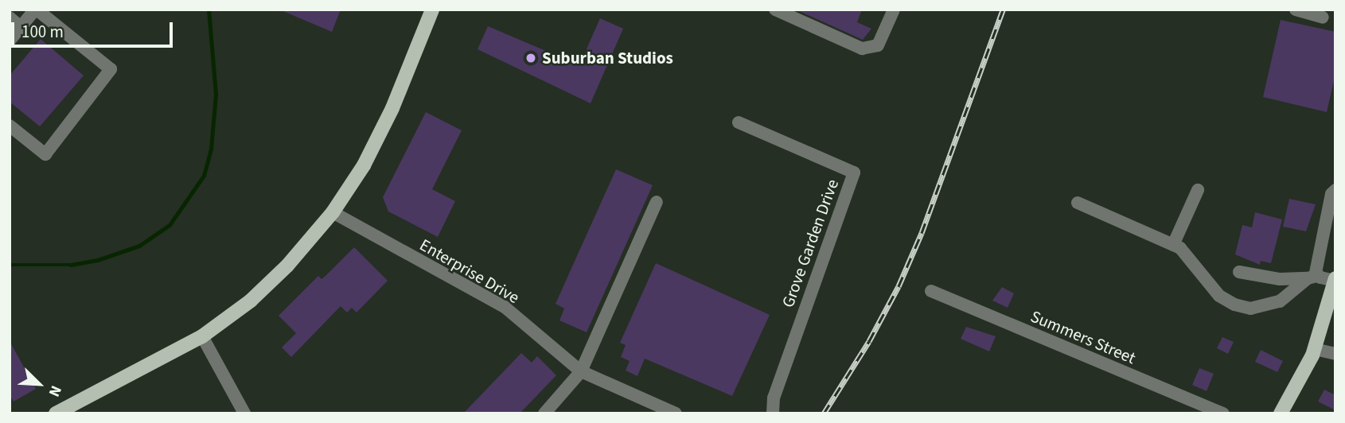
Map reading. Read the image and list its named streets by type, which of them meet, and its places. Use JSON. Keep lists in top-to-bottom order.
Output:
{
  "streets": {
    "street": ["Grove Garden Drive", "Enterprise Drive", "Summers Street"]
  },
  "places": ["Suburban Studios"],
  "scale_bar": "100 m",
  "north": "bottom right"
}
